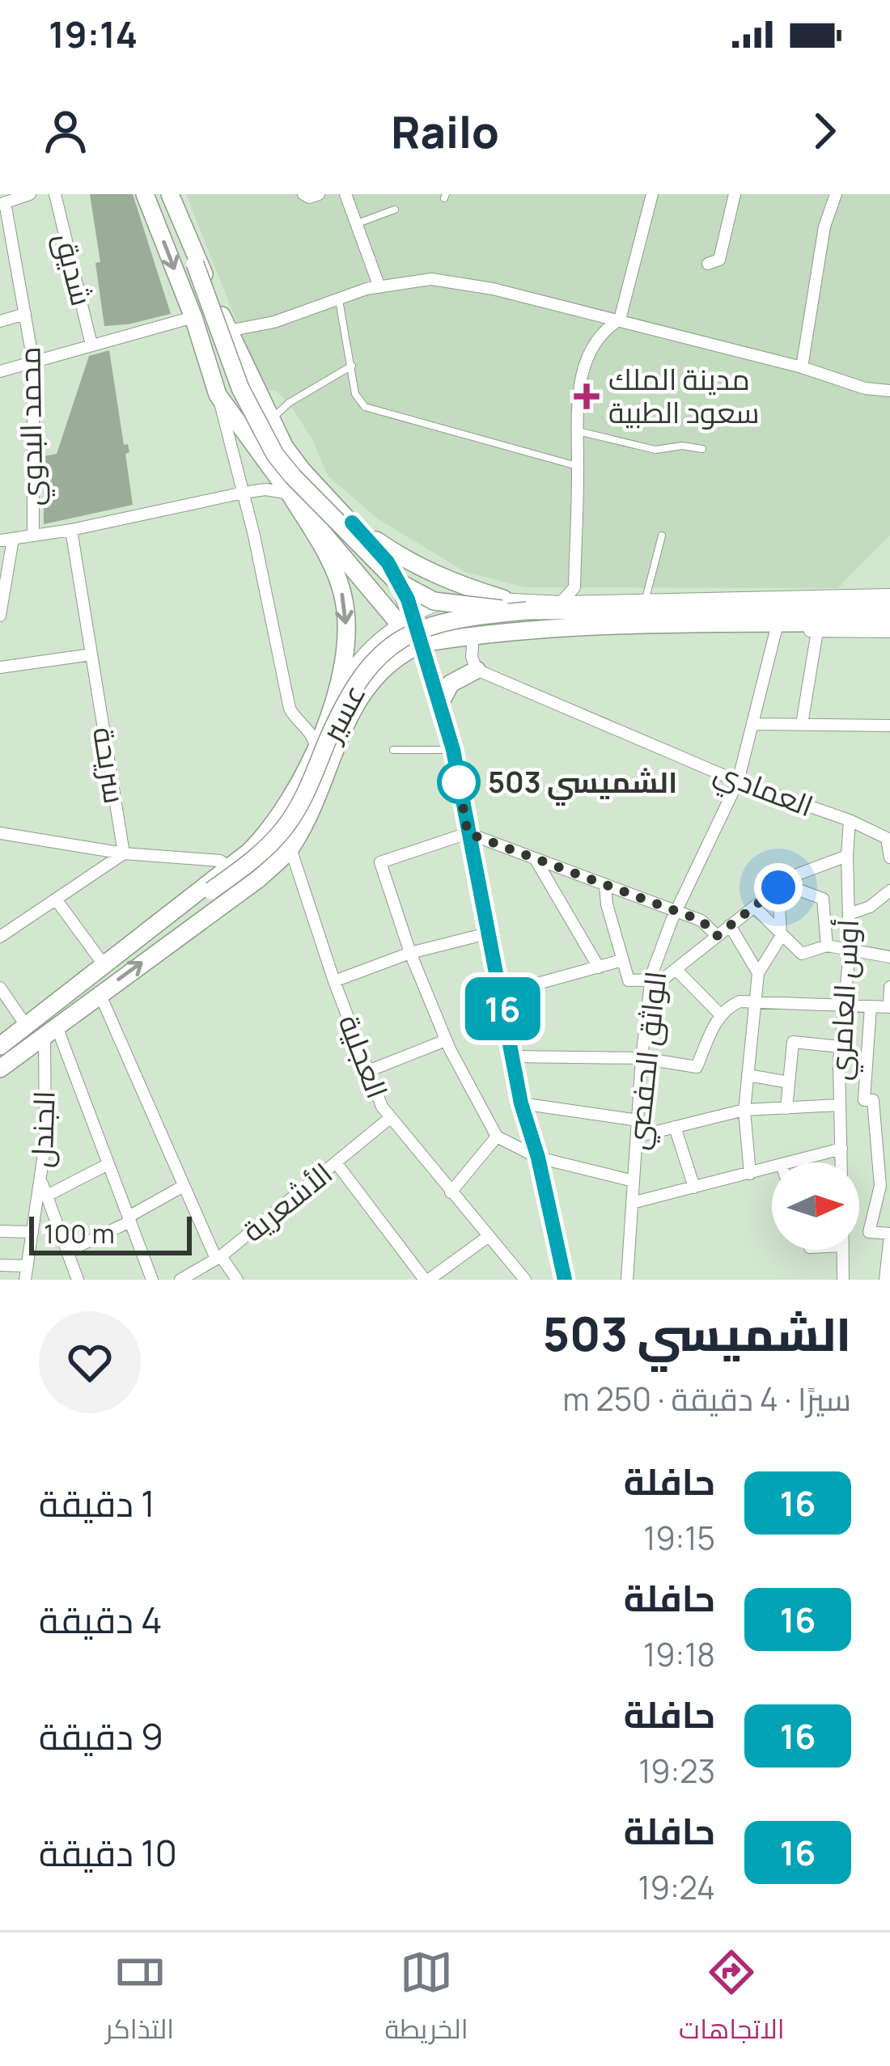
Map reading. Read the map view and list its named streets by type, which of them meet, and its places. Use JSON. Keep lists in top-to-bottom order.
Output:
{
  "streets": {
    "main road": ["عسير"],
    "street": [
      "شديق",
      "محمد البدوي",
      "سريحة",
      "العمادي",
      "أوس العامري",
      "العجلية",
      "الواثق الحفصي",
      "الجندل",
      "الأشعرية"
    ]
  },
  "crossings": [
    ["العمادي", "أوس العامري"],
    ["العمادي", "الواثق الحفصي"],
    ["العجلية", "الأشعرية"]
  ],
  "places": {
    "health": ["مدينة الملك سعود الطبية"],
    "other": ["الشميسي 503"]
  },
  "lines": ["bus line 16"],
  "scale_bar": "100 m",
  "north": "right",
  "page": {
    "status": "19:14",
    "header": "Railo",
    "on_map": "16",
    "scale": "100 m",
    "heading": ["الشميسي 503", "سيرًا · 4 دقيقة · 250 m"],
    "list": [
      {
        "mark": "16",
        "name": "حافلة",
        "note": "19:15",
        "value": "1 دقيقة"
      },
      {
        "mark": "16",
        "name": "حافلة",
        "note": "19:18",
        "value": "4 دقيقة"
      },
      {
        "mark": "16",
        "name": "حافلة",
        "note": "19:23",
        "value": "9 دقيقة"
      },
      {
        "mark": "16",
        "name": "حافلة",
        "note": "19:24",
        "value": "10 دقيقة"
      }
    ],
    "tabs": ["الاتجاهات", "الخريطة", "التذاكر"]
  }
}
